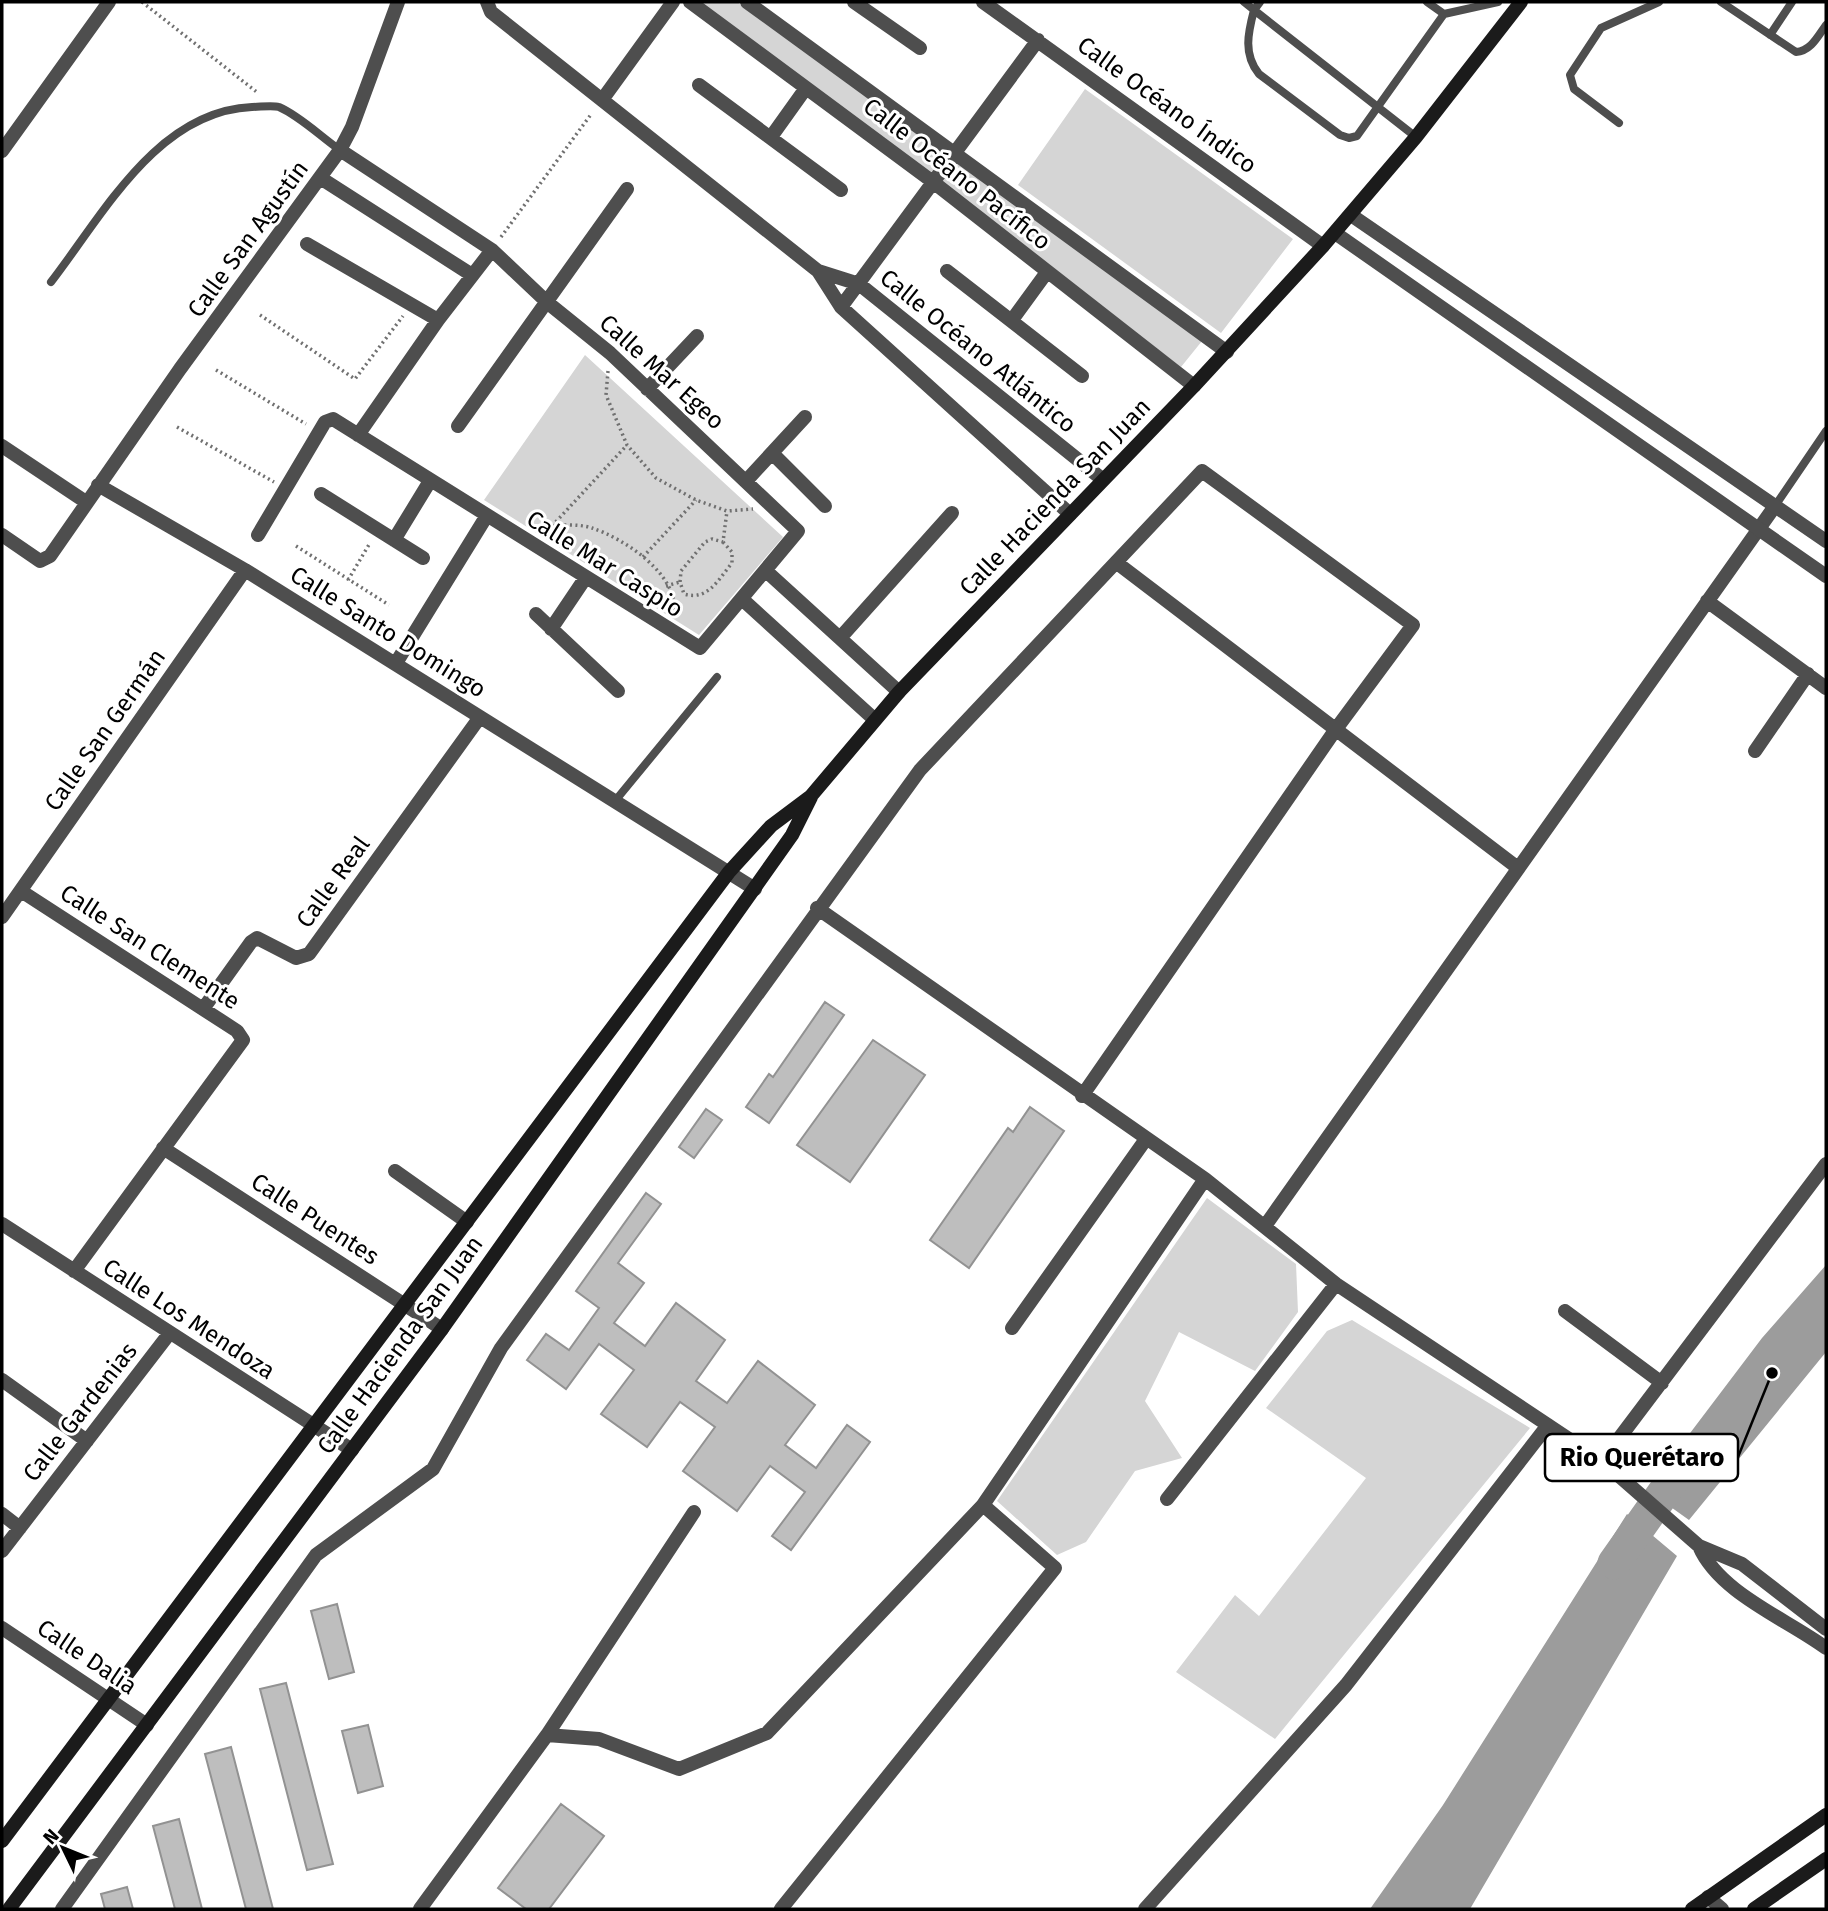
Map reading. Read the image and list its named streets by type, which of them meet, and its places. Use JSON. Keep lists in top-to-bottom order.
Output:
{
  "streets": {
    "main road": ["Calle Hacienda San Juan"],
    "street": [
      "Calle Océano Índico",
      "Calle Océano Pacífico",
      "Calle San Agustín",
      "Calle Océano Atlántico",
      "Calle Mar Egeo",
      "Calle Mar Caspio",
      "Calle Santo Domingo",
      "Calle San Germán",
      "Calle Real",
      "Calle San Clemente",
      "Calle Puentes",
      "Calle Los Mendoza",
      "Calle Gardenias",
      "Calle Dalia"
    ]
  },
  "crossings": [
    ["Calle Océano Índico", "Calle Hacienda San Juan"],
    ["Calle Océano Pacífico", "Calle Hacienda San Juan"],
    ["Calle San Agustín", "Calle Mar Egeo"],
    ["Calle San Agustín", "Calle Santo Domingo"],
    ["Calle Océano Atlántico", "Calle Hacienda San Juan"],
    ["Calle Mar Egeo", "Calle Mar Caspio"],
    ["Calle Hacienda San Juan", "Calle Santo Domingo"],
    ["Calle Hacienda San Juan", "Calle Puentes"],
    ["Calle Hacienda San Juan", "Calle Los Mendoza"],
    ["Calle Hacienda San Juan", "Calle Dalia"],
    ["Calle Santo Domingo", "Calle San Germán"],
    ["Calle Santo Domingo", "Calle Real"],
    ["Calle San Germán", "Calle San Clemente"],
    ["Calle Real", "Calle San Clemente"],
    ["Calle San Clemente", "Calle Puentes"],
    ["Calle Los Mendoza", "Calle Gardenias"]
  ],
  "places": ["Rio Querétaro"],
  "north": "top left"
}
